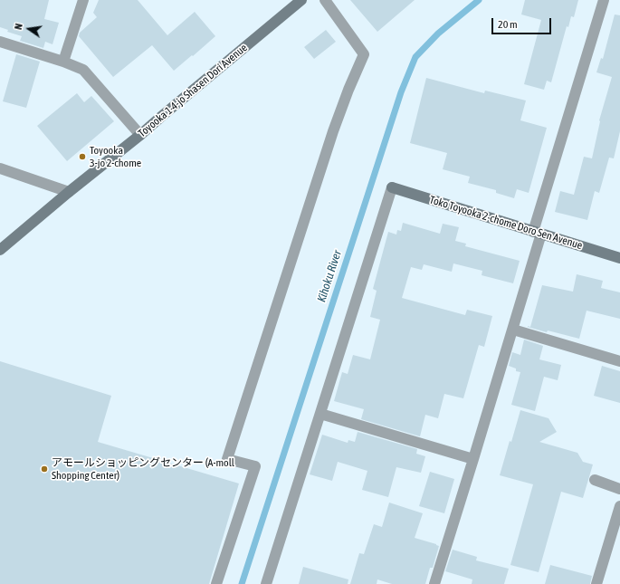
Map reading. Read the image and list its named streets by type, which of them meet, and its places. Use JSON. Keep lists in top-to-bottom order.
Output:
{
  "streets": {
    "street": ["Toyooka 1-4-jo Shasen Dori Avenue", "Toko Toyooka 2-chome Doro Sen Avenue"]
  },
  "water": ["Kihoku River"],
  "places": ["Toyooka 3-jo 2-chome", "アモールショッピングセンター (A-moll Shopping Center)"],
  "scale_bar": "20 m",
  "north": "left"
}
